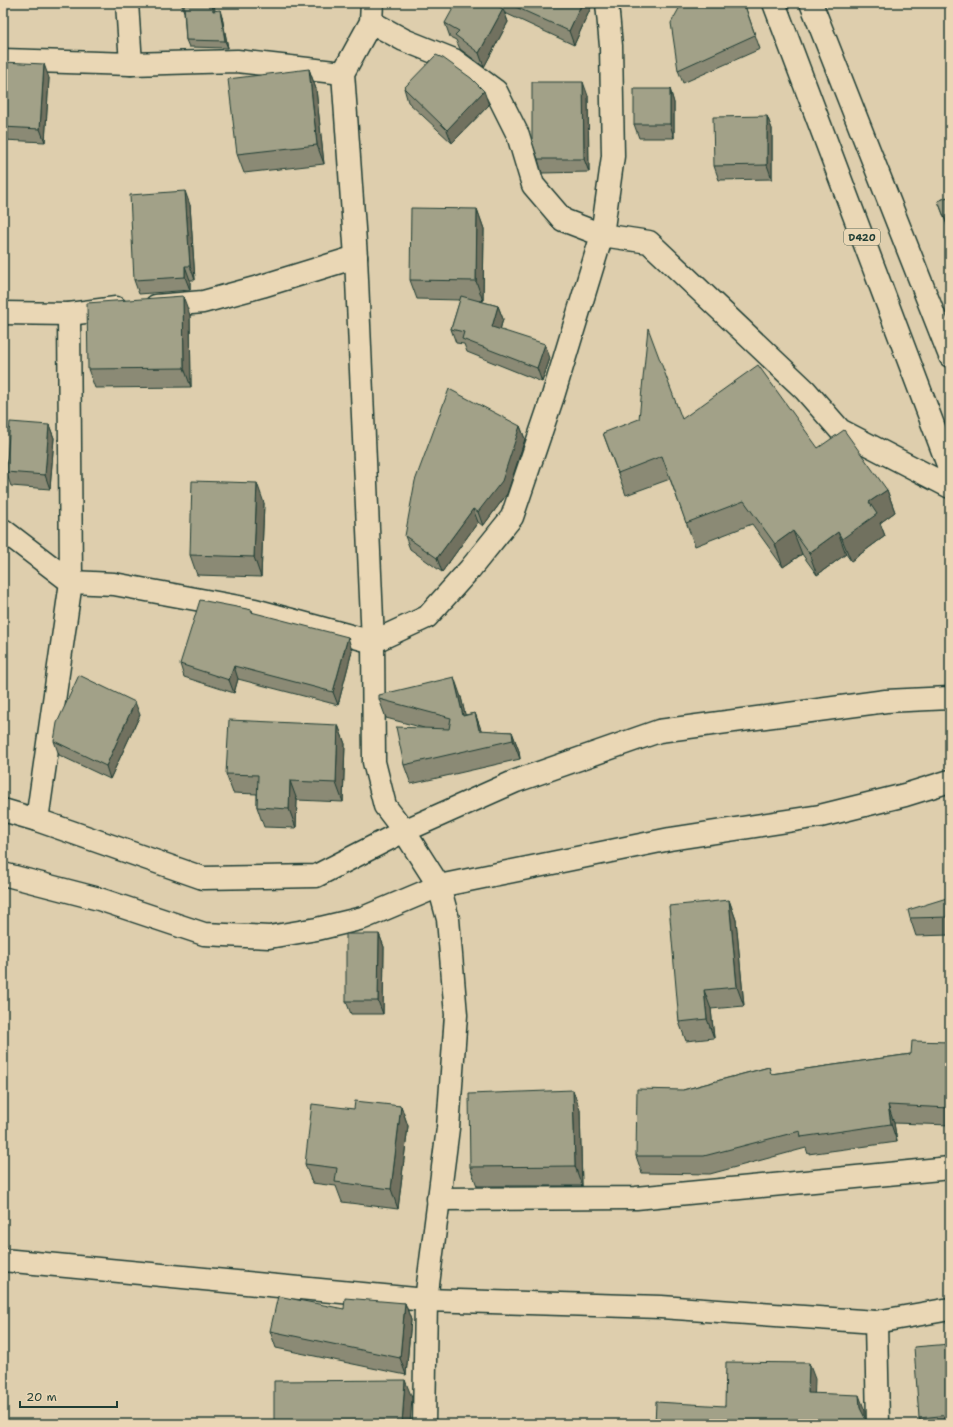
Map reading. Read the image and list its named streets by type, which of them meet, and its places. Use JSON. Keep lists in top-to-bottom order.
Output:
{
  "streets": {
    "main road": ["D420"]
  },
  "scale_bar": "20 m"
}
